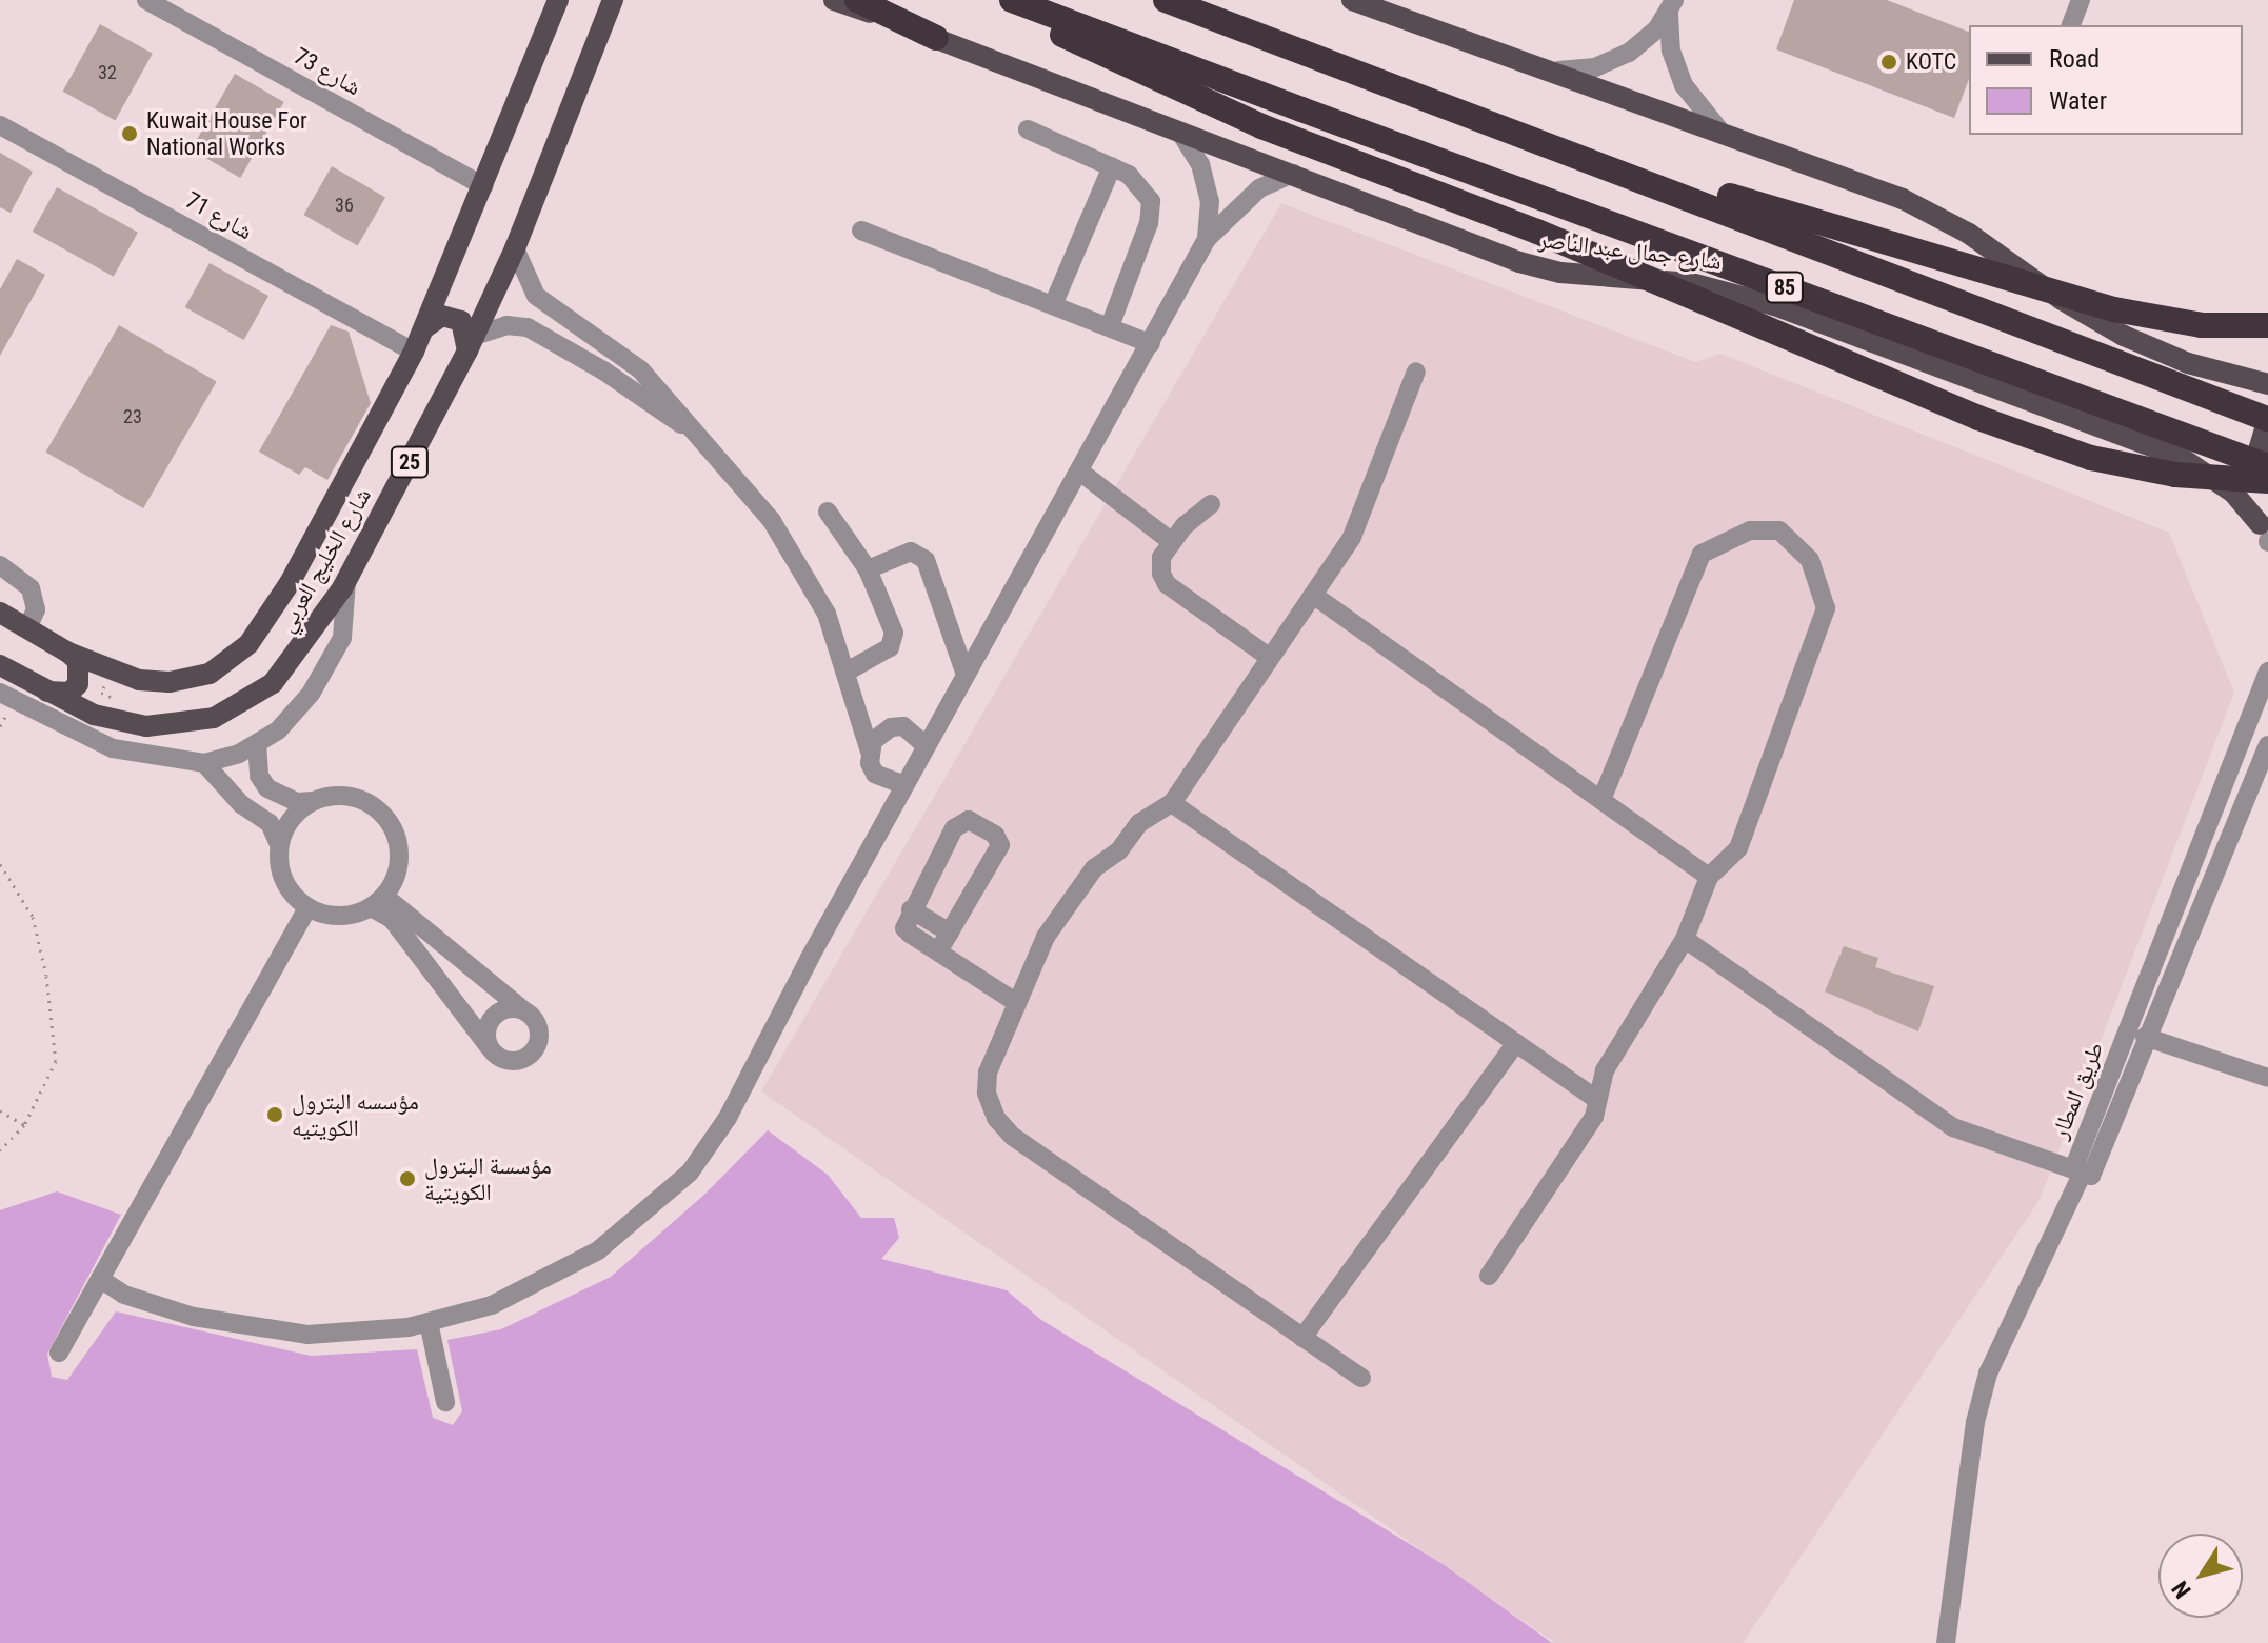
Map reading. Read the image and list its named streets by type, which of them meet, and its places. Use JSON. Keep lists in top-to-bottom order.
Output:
{
  "streets": {
    "highway": ["شارع جمال عبد الناصر", "85"],
    "main road": ["25", "شارع الخليج العربي"],
    "street": ["شارع 73", "شارع 71", "طريق المطار"]
  },
  "crossings": [
    ["شارع 73", "شارع الخليج العربي"],
    ["شارع 71", "شارع الخليج العربي"]
  ],
  "places": [
    "KOTC",
    "Kuwait House For National Works",
    "مؤسسه البترول الكويتيه",
    "مؤسسة البترول الكويتية"
  ],
  "house_numbers": ["32", "36", "23"],
  "legend": ["Road", "Water"],
  "north": "bottom left"
}
